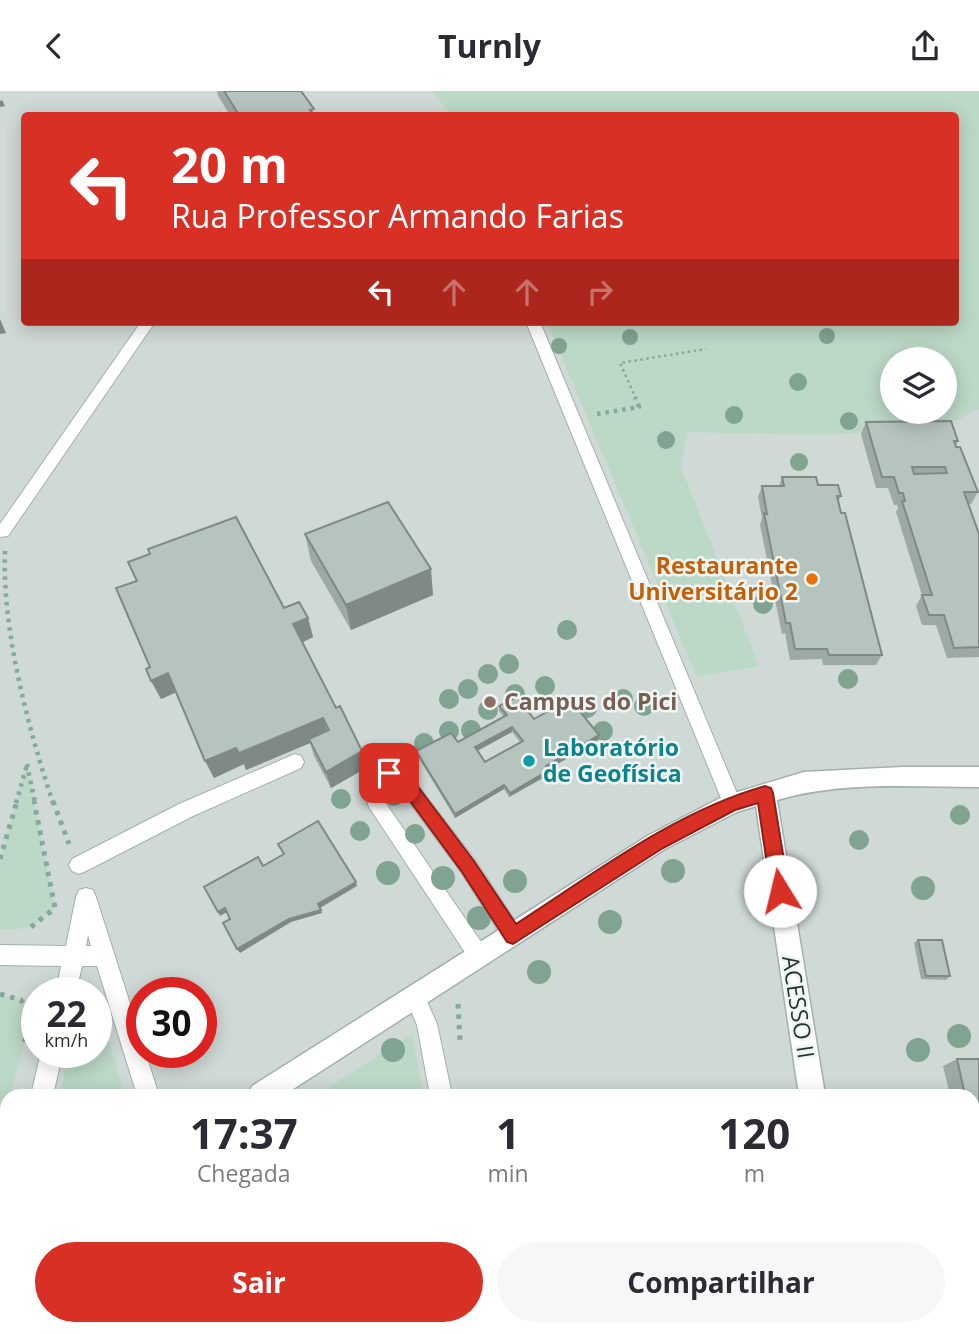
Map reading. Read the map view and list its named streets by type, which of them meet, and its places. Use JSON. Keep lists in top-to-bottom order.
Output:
{
  "streets": {
    "street": ["ACESSO II"]
  },
  "places": ["Restaurante Universitário 2", "Campus do Pici", "Laboratório de Geofísica"],
  "page": {
    "header": "Turnly",
    "turn": ["20 m", "Rua Professor Armando Farias"],
    "speed": "22 km/h",
    "limit": "30",
    "eta": [
      "17:37",
      "Chegada",
      "1",
      "min",
      "120",
      "m"
    ],
    "buttons": ["Sair", "Compartilhar"]
  }
}
